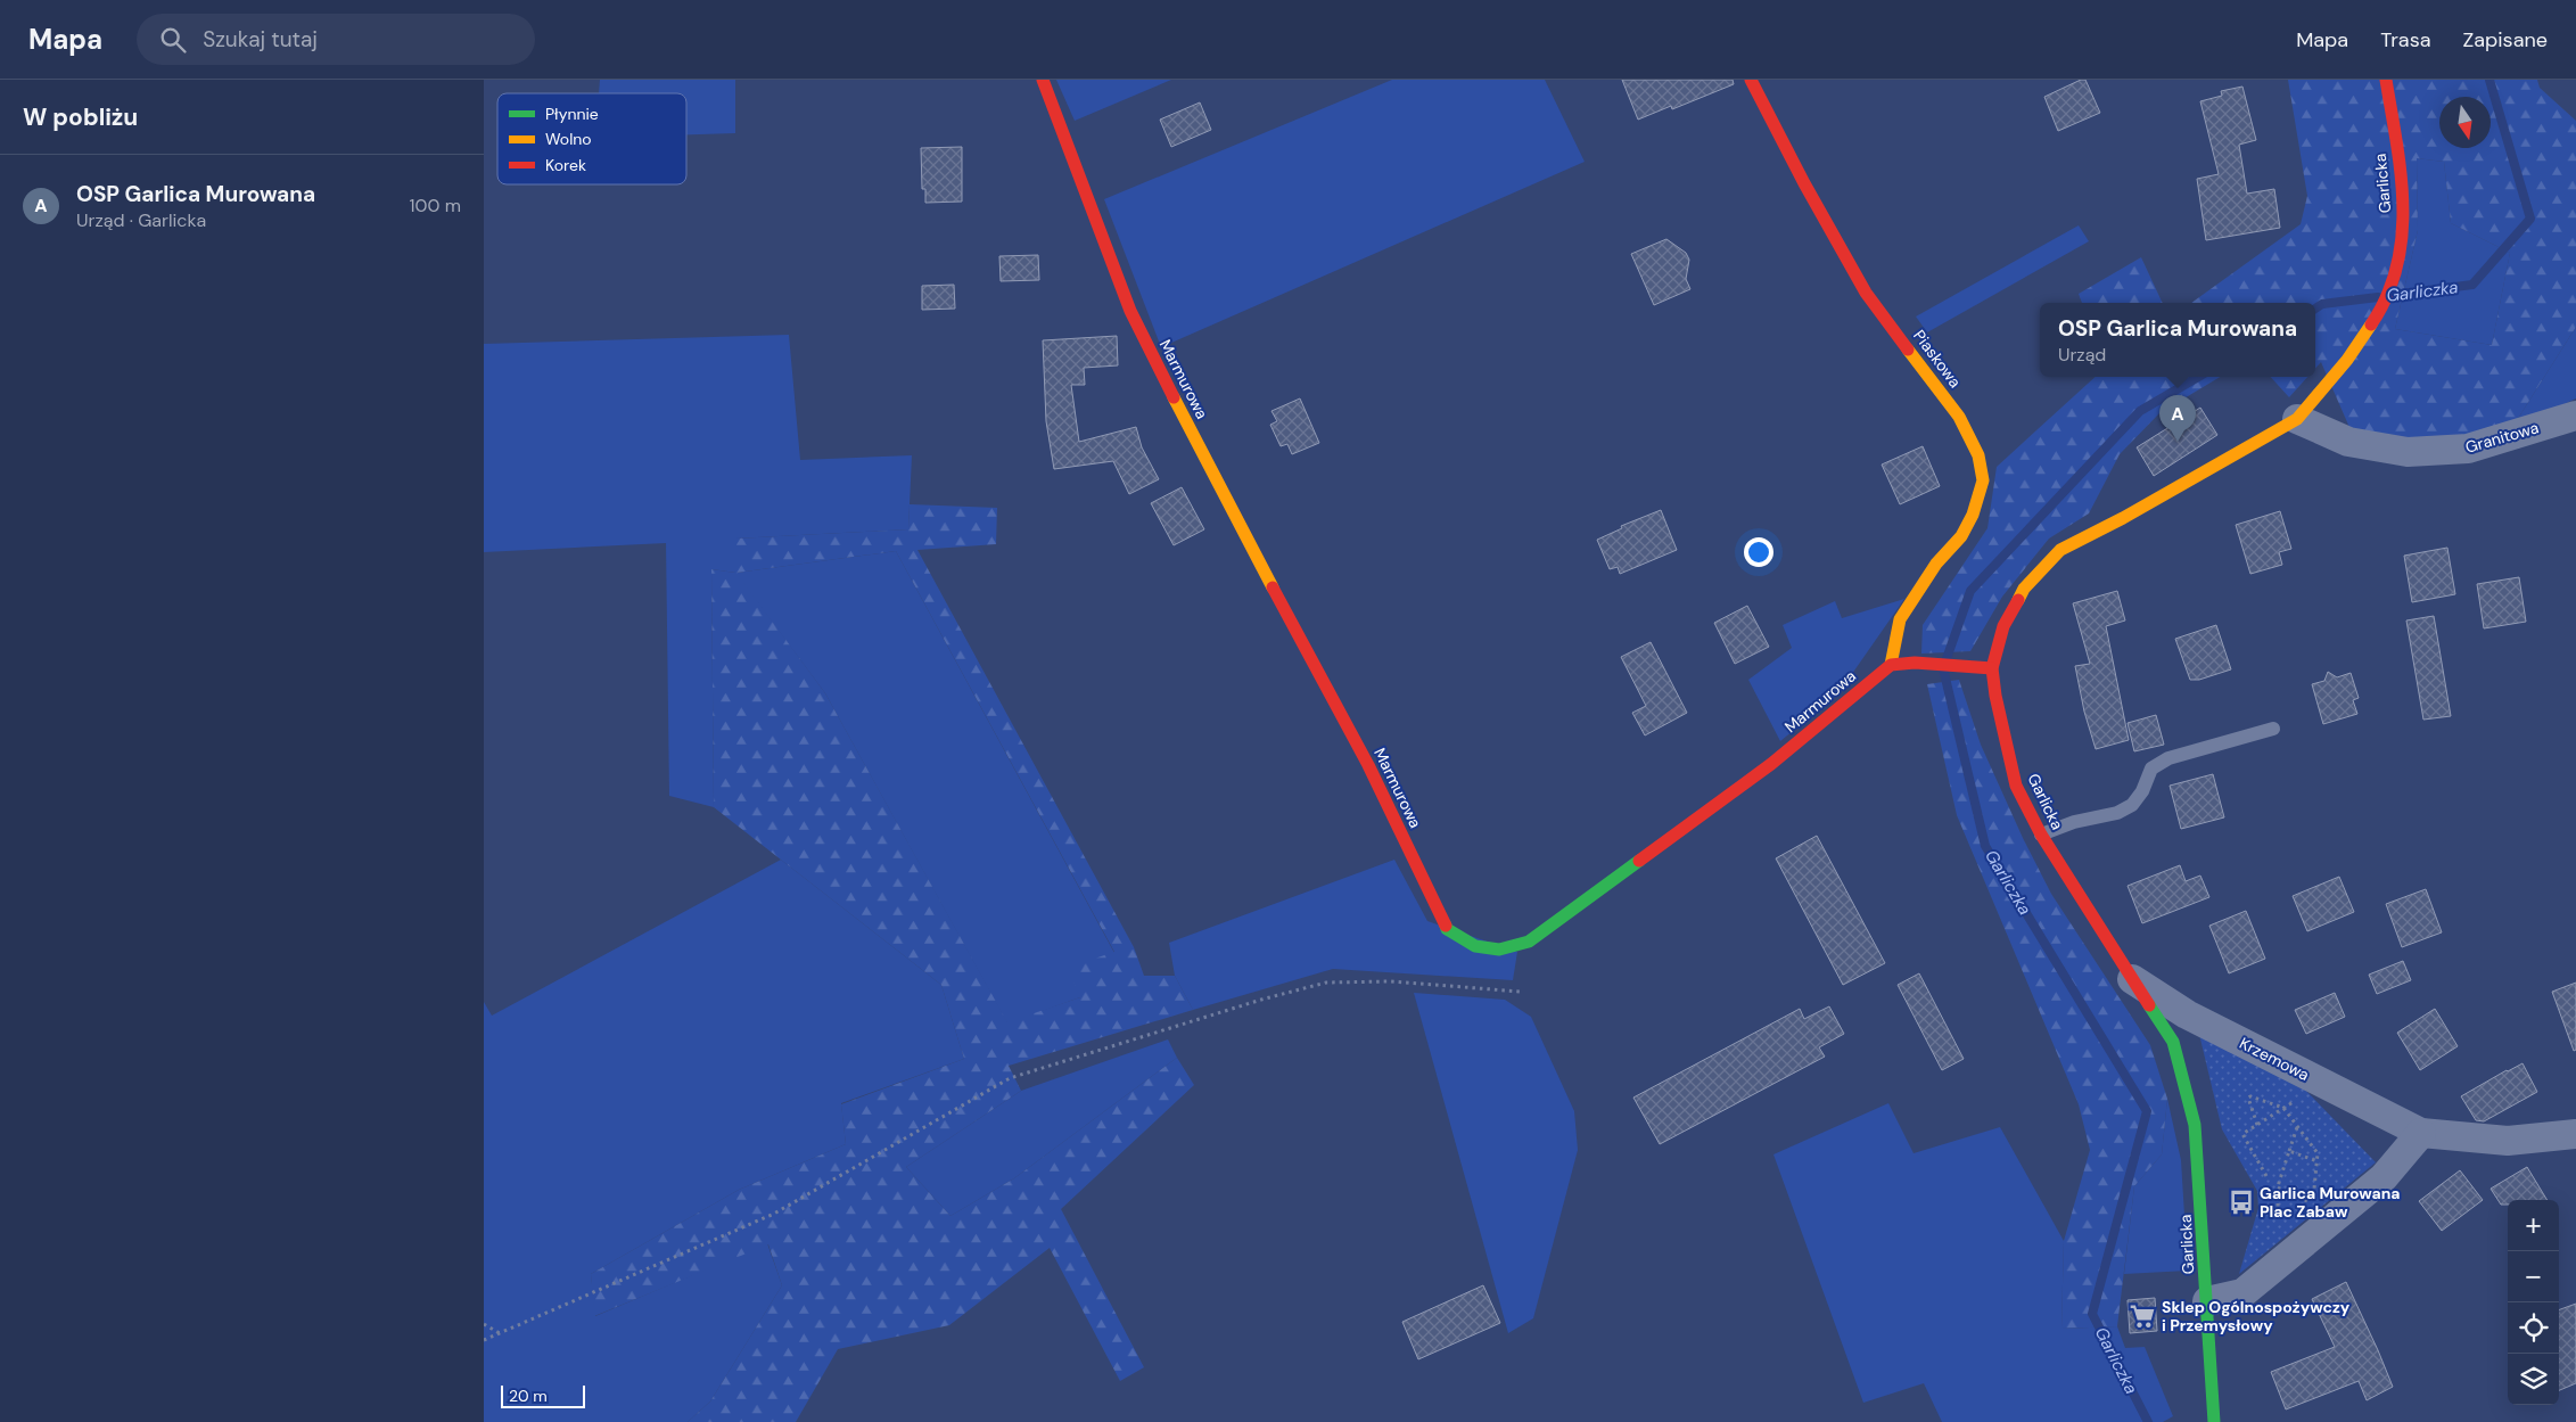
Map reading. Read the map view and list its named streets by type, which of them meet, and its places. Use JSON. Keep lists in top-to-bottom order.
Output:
{
  "streets": {
    "street": [
      "Garlicka",
      "Piaskowa",
      "Marmurowa",
      "Granitowa",
      "Krzemowa"
    ]
  },
  "crossings": [
    ["Garlicka", "Granitowa"],
    ["Garlicka", "Krzemowa"],
    ["Piaskowa", "Marmurowa"]
  ],
  "water": ["Garliczka"],
  "places": {
    "bus stop": ["Garlica Murowana Plac Zabaw"],
    "supermarket": ["Sklep Ogólnospożywczy i Przemysłowy"]
  },
  "legend": ["Płynnie", "Wolno", "Korek"],
  "scale_bar": "20 m",
  "north": "bottom",
  "page": {
    "header": "Mapa",
    "search": "Szukaj tutaj",
    "nav": ["Mapa", "Trasa", "Zapisane"],
    "heading": "W pobliżu",
    "list": [
      {
        "mark": "A",
        "name": "OSP Garlica Murowana",
        "note": "Urząd · Garlicka",
        "value": "100 m"
      }
    ],
    "popup": ["OSP Garlica Murowana", "Urząd"],
    "pins": "A",
    "map_buttons": ["+", "−"],
    "scale": "20 m"
  }
}
